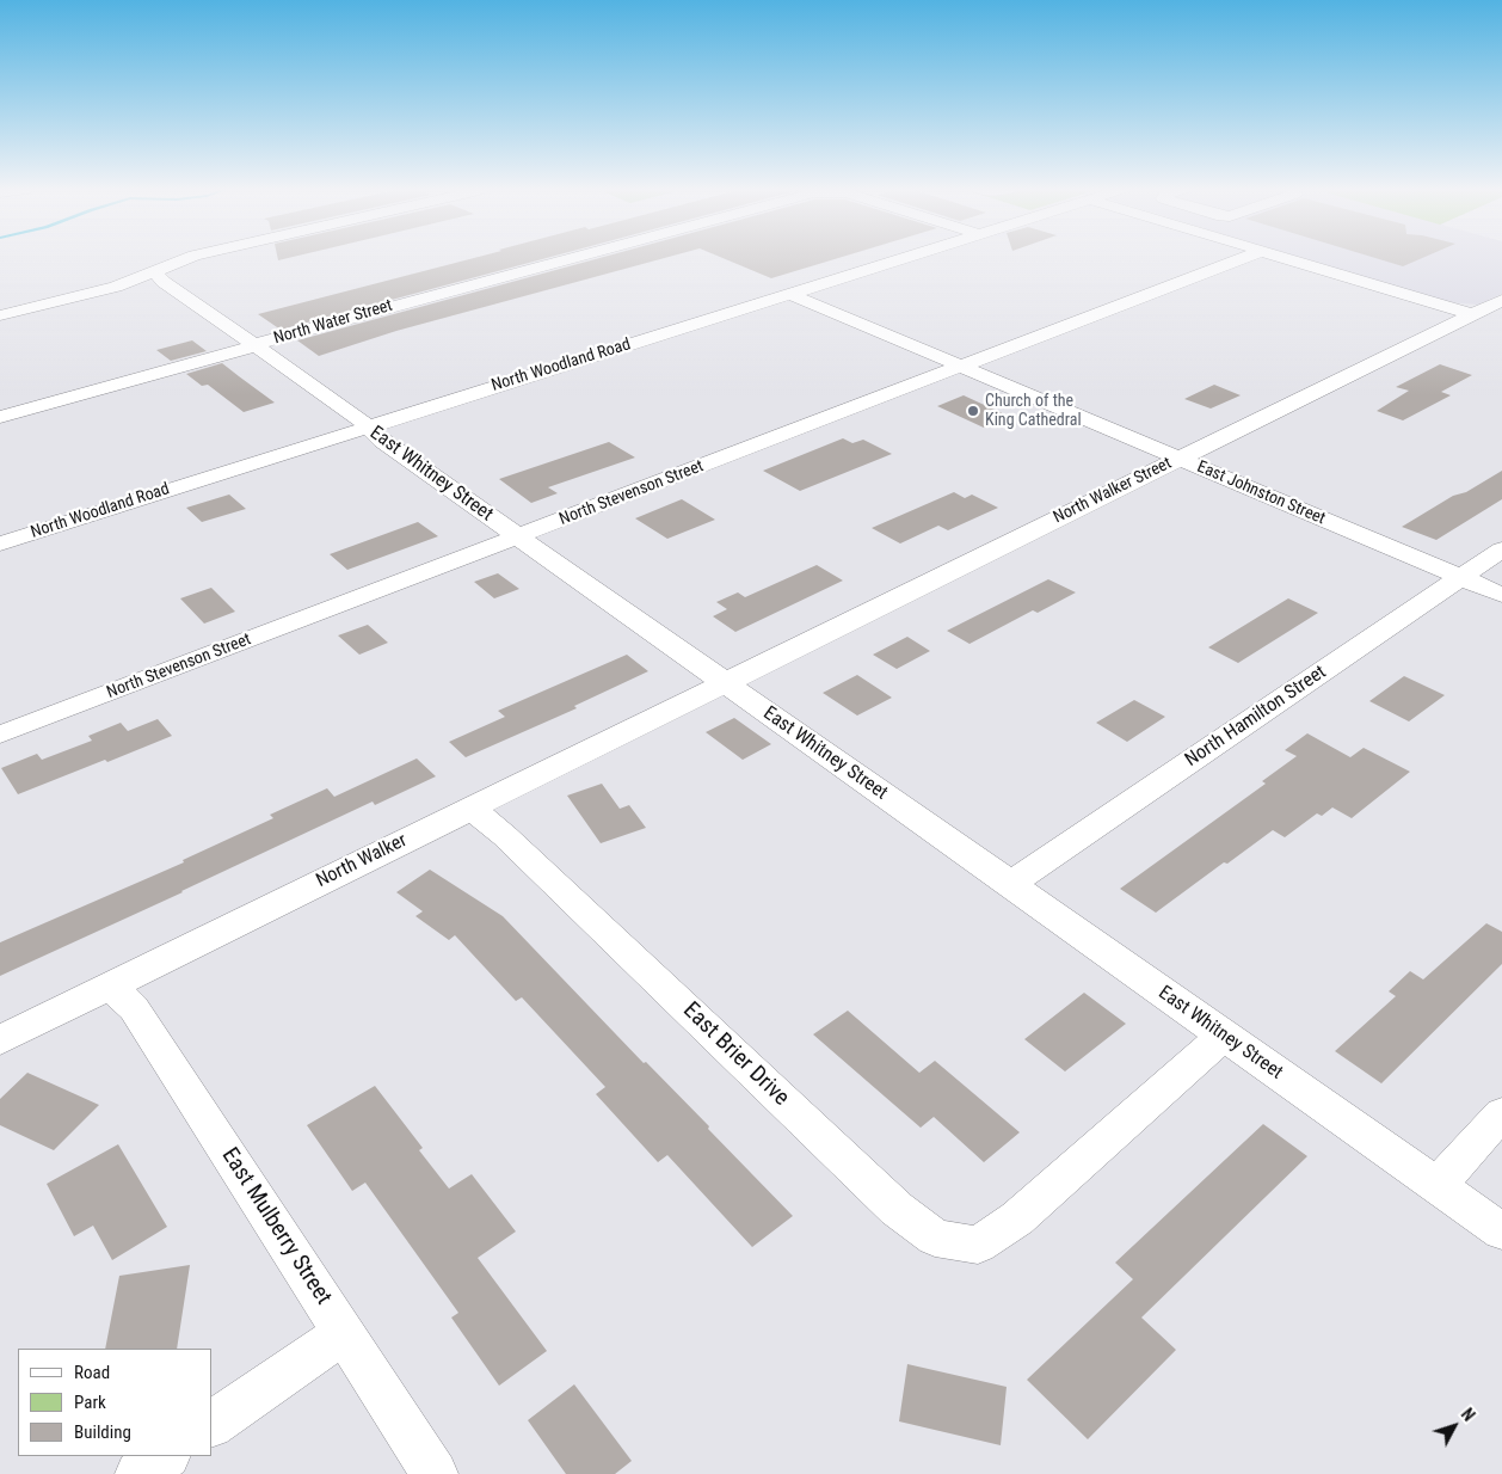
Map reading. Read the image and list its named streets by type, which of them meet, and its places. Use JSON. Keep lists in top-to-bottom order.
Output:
{
  "streets": {
    "street": [
      "North Water Street",
      "North Woodland Road",
      "East Whitney Street",
      "North Walker Street",
      "North Stevenson Street",
      "East Johnston Street",
      "North Hamilton Street",
      "North Walker",
      "East Brier Drive",
      "East Mulberry Street"
    ]
  },
  "crossings": [
    ["North Water Street", "East Whitney Street"],
    ["North Woodland Road", "East Whitney Street"],
    ["North Woodland Road", "East Johnston Street"],
    ["East Whitney Street", "North Walker Street"],
    ["East Whitney Street", "North Stevenson Street"],
    ["East Whitney Street", "North Hamilton Street"],
    ["East Whitney Street", "North Walker"],
    ["East Whitney Street", "East Brier Drive"],
    ["North Walker Street", "East Johnston Street"],
    ["North Walker Street", "North Walker"],
    ["North Stevenson Street", "East Johnston Street"],
    ["East Johnston Street", "North Hamilton Street"],
    ["North Walker", "East Brier Drive"],
    ["North Walker", "East Mulberry Street"]
  ],
  "places": ["Church of the King Cathedral"],
  "legend": ["Road", "Park", "Building"],
  "north": "top right"
}
